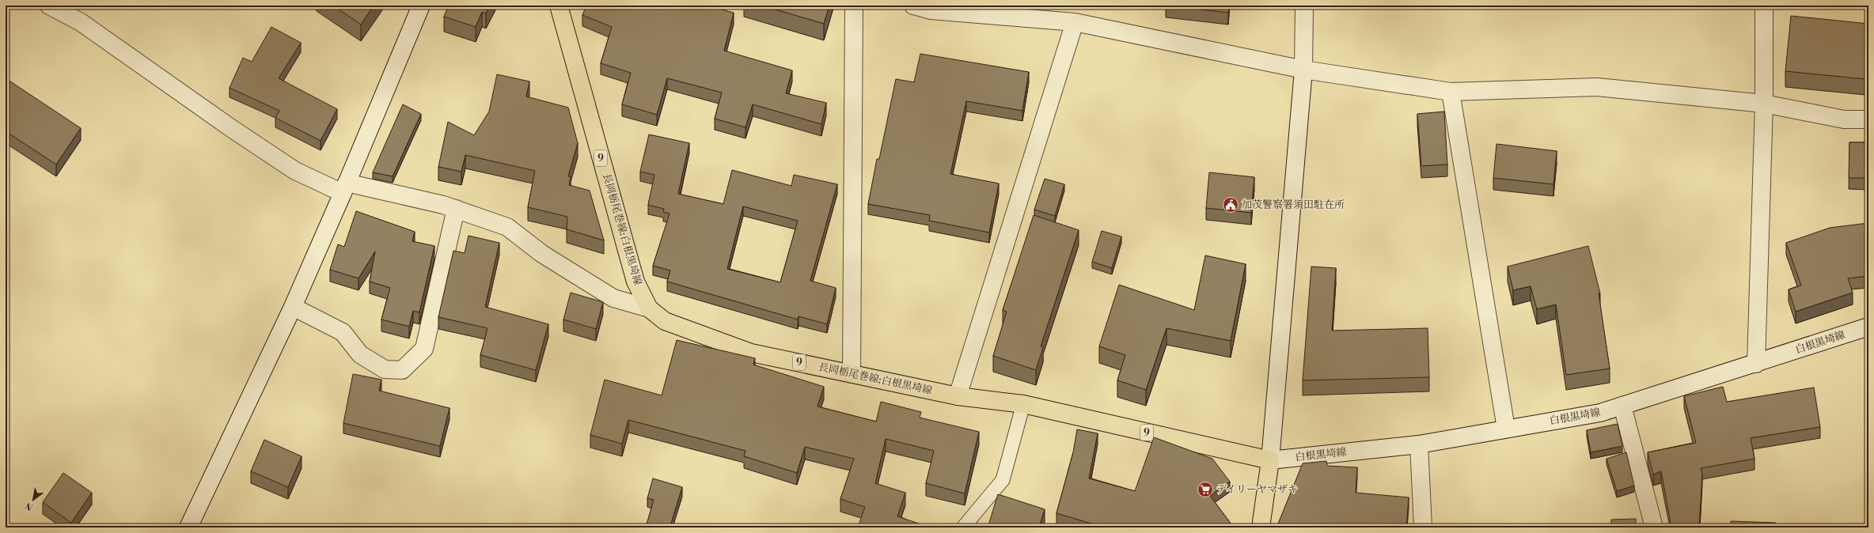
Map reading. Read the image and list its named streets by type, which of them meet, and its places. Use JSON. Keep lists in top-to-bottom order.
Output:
{
  "streets": {
    "main road": ["9", "長岡栃尾巻線;白根黒埼線"],
    "street": ["白根黒埼線"]
  },
  "crossings": [
    ["長岡栃尾巻線;白根黒埼線", "白根黒埼線"]
  ],
  "places": {
    "public building": ["加茂警察署須田駐在所"],
    "supermarket": ["デイリーヤマザキ"]
  },
  "north": "bottom left"
}
